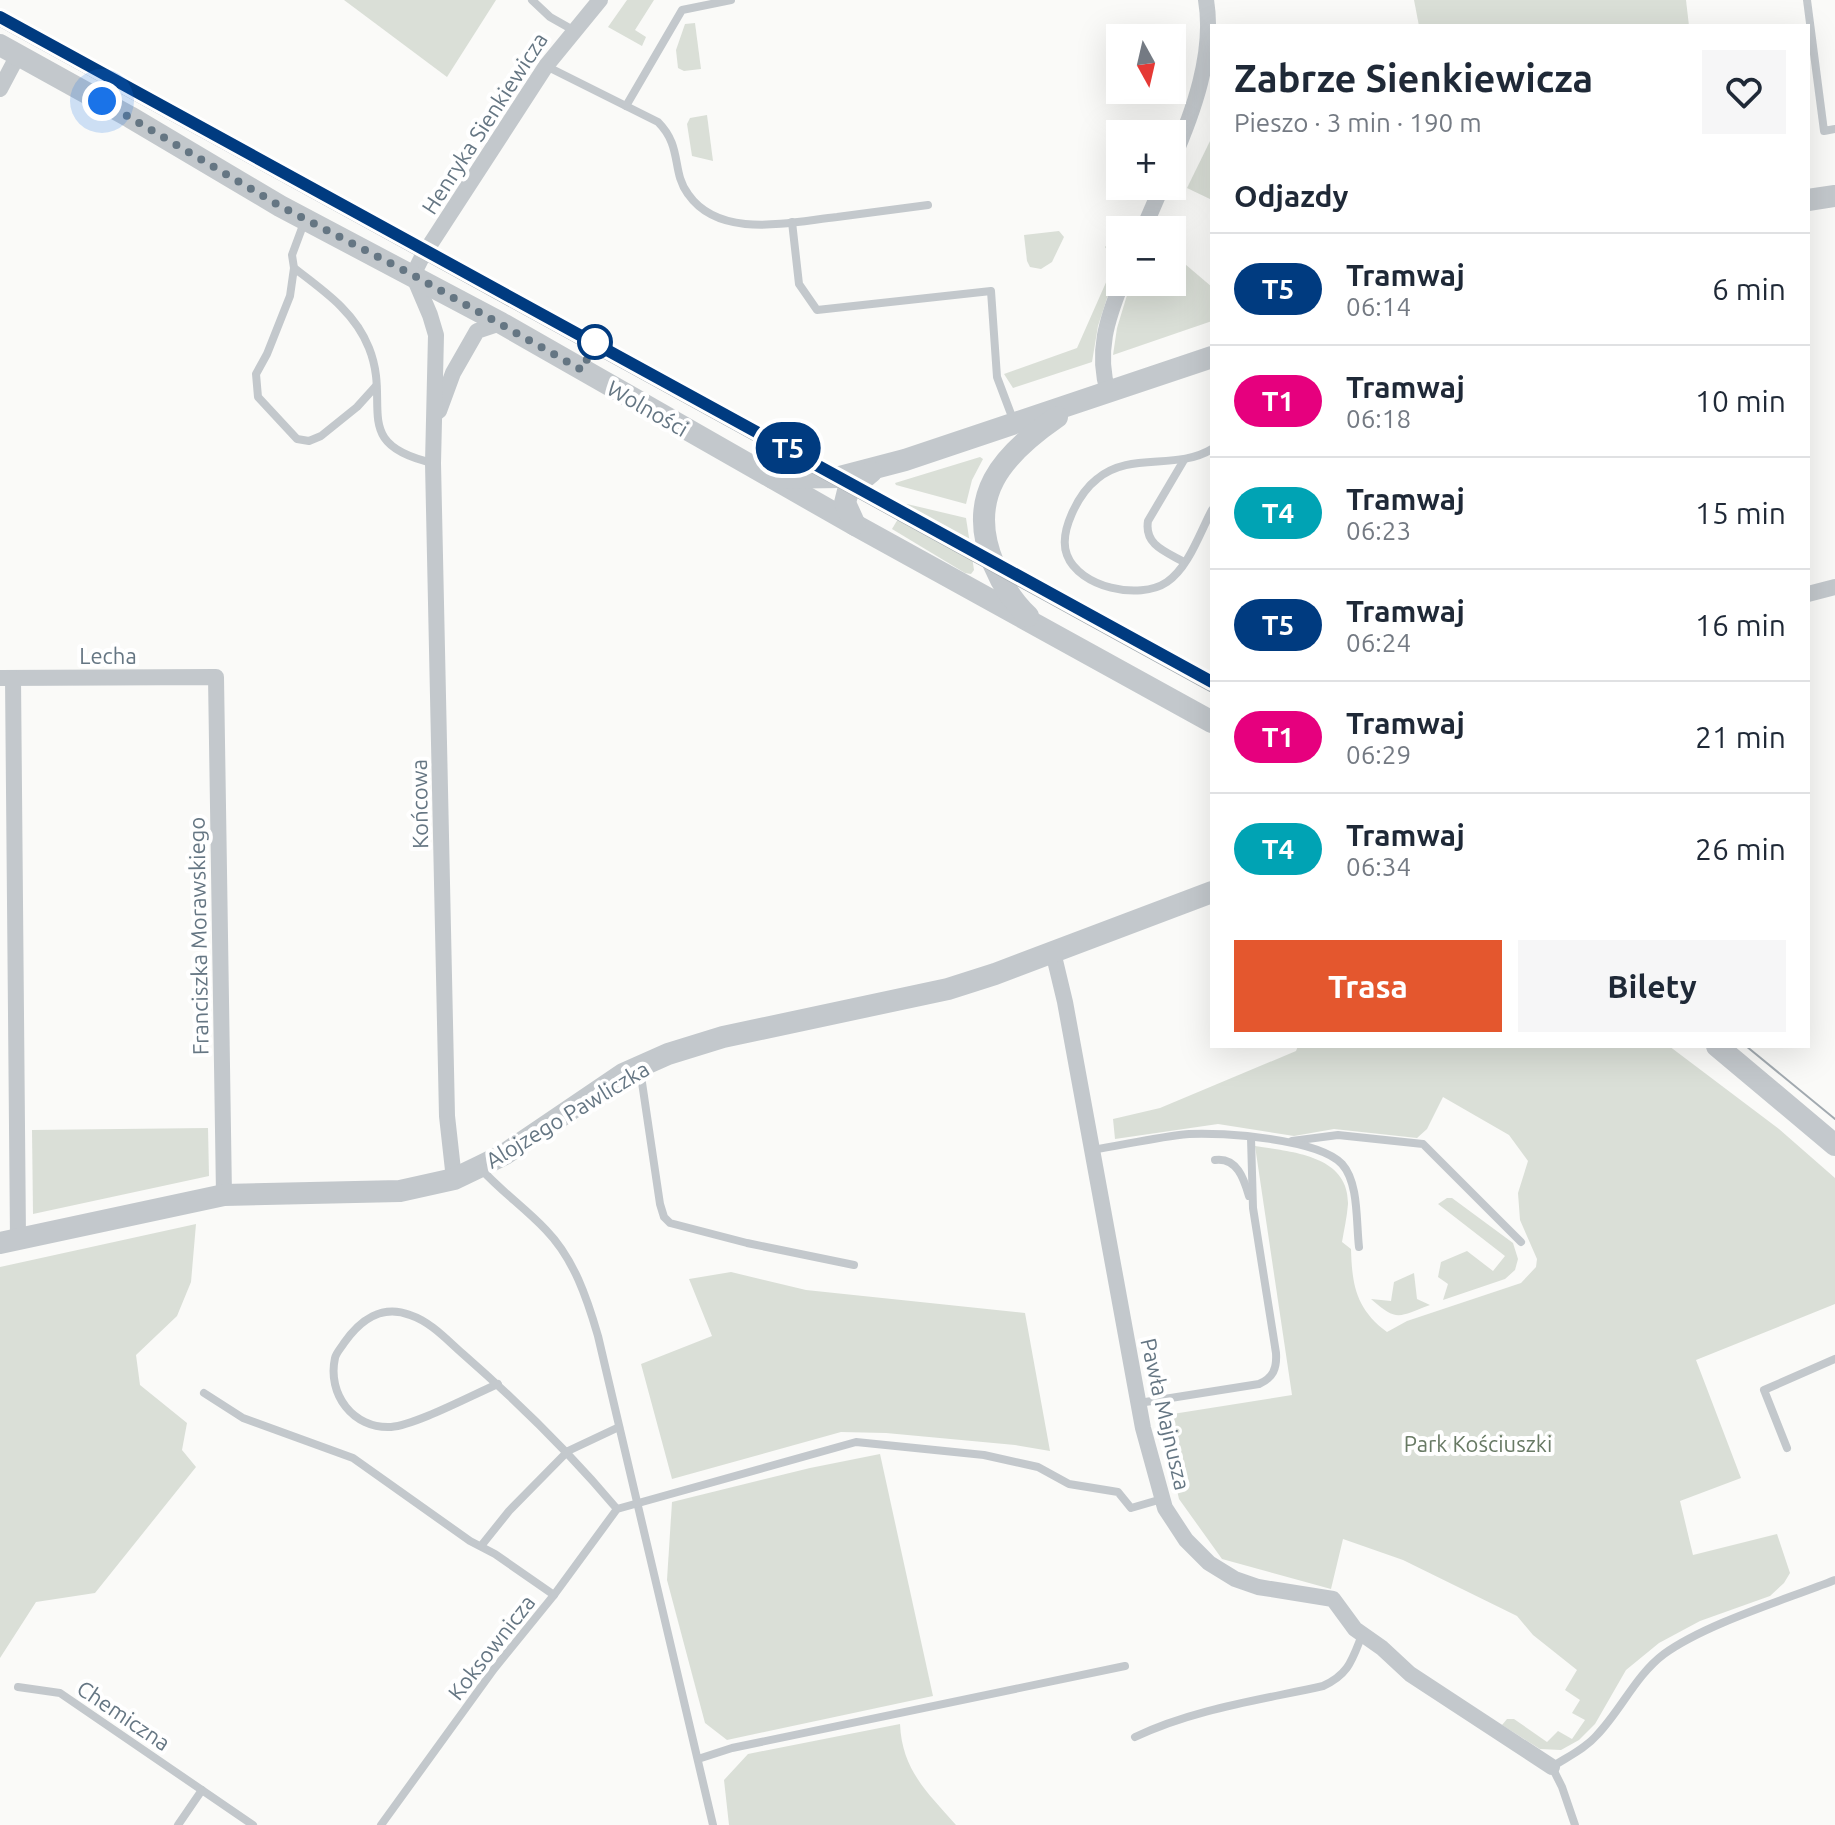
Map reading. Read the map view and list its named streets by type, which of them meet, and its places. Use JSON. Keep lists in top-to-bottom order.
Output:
{
  "streets": {
    "street": [
      "Henryka Sienkiewicza",
      "Wolności",
      "Lecha",
      "Końcowa",
      "Franciszka Morawskiego",
      "Alojzego Pawliczka",
      "Pawła Majnusza"
    ],
    "lane": ["Koksownicza", "Chemiczna"]
  },
  "crossings": [
    ["Henryka Sienkiewicza", "Wolności"],
    ["Henryka Sienkiewicza", "Końcowa"],
    ["Wolności", "Końcowa"],
    ["Lecha", "Franciszka Morawskiego"],
    ["Końcowa", "Alojzego Pawliczka"],
    ["Franciszka Morawskiego", "Alojzego Pawliczka"],
    ["Alojzego Pawliczka", "Pawła Majnusza"]
  ],
  "parks": ["Park Kościuszki"],
  "lines": ["tram line T5"],
  "north": "bottom",
  "page": {
    "on_map": "T5",
    "map_buttons": ["+", "−"],
    "heading": [
      ["Zabrze Sienkiewicza", "Pieszo · 3 min · 190 m"],
      "Odjazdy"
    ],
    "list": [
      {
        "mark": "T5",
        "name": "Tramwaj",
        "note": "06:14",
        "value": "6 min"
      },
      {
        "mark": "T1",
        "name": "Tramwaj",
        "note": "06:18",
        "value": "10 min"
      },
      {
        "mark": "T4",
        "name": "Tramwaj",
        "note": "06:23",
        "value": "15 min"
      },
      {
        "mark": "T5",
        "name": "Tramwaj",
        "note": "06:24",
        "value": "16 min"
      },
      {
        "mark": "T1",
        "name": "Tramwaj",
        "note": "06:29",
        "value": "21 min"
      },
      {
        "mark": "T4",
        "name": "Tramwaj",
        "note": "06:34",
        "value": "26 min"
      }
    ],
    "buttons": ["Trasa", "Bilety"]
  }
}
